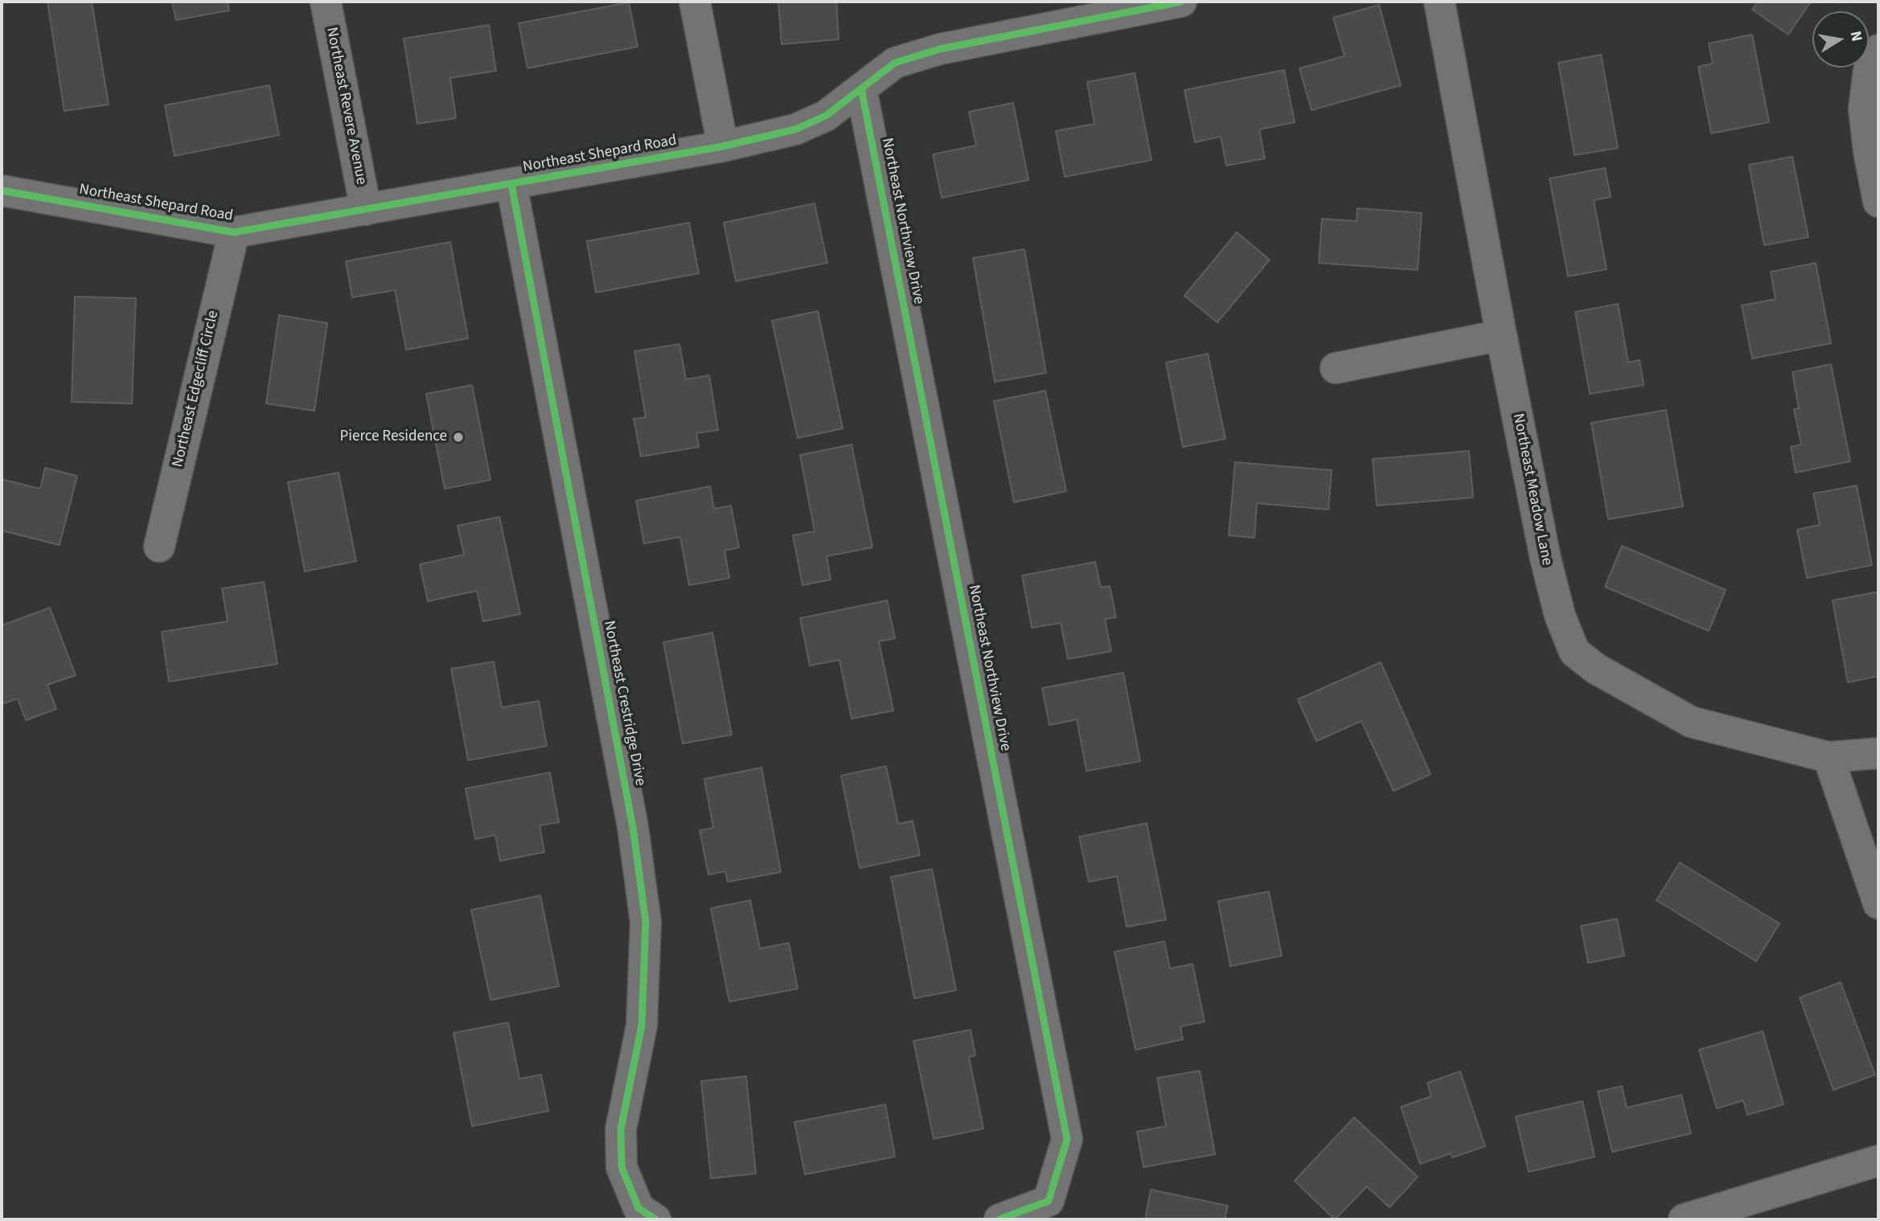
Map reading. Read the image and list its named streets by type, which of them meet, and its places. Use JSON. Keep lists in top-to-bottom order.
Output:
{
  "streets": {
    "street": [
      "Northeast Revere Avenue",
      "Northeast Shepard Road",
      "Northeast Northview Drive",
      "Northeast Edgecliff Circle",
      "Northeast Meadow Lane",
      "Northeast Crestridge Drive"
    ]
  },
  "crossings": [
    ["Northeast Revere Avenue", "Northeast Shepard Road"],
    ["Northeast Shepard Road", "Northeast Northview Drive"],
    ["Northeast Shepard Road", "Northeast Edgecliff Circle"],
    ["Northeast Shepard Road", "Northeast Crestridge Drive"]
  ],
  "places": ["Pierce Residence"],
  "north": "right"
}
